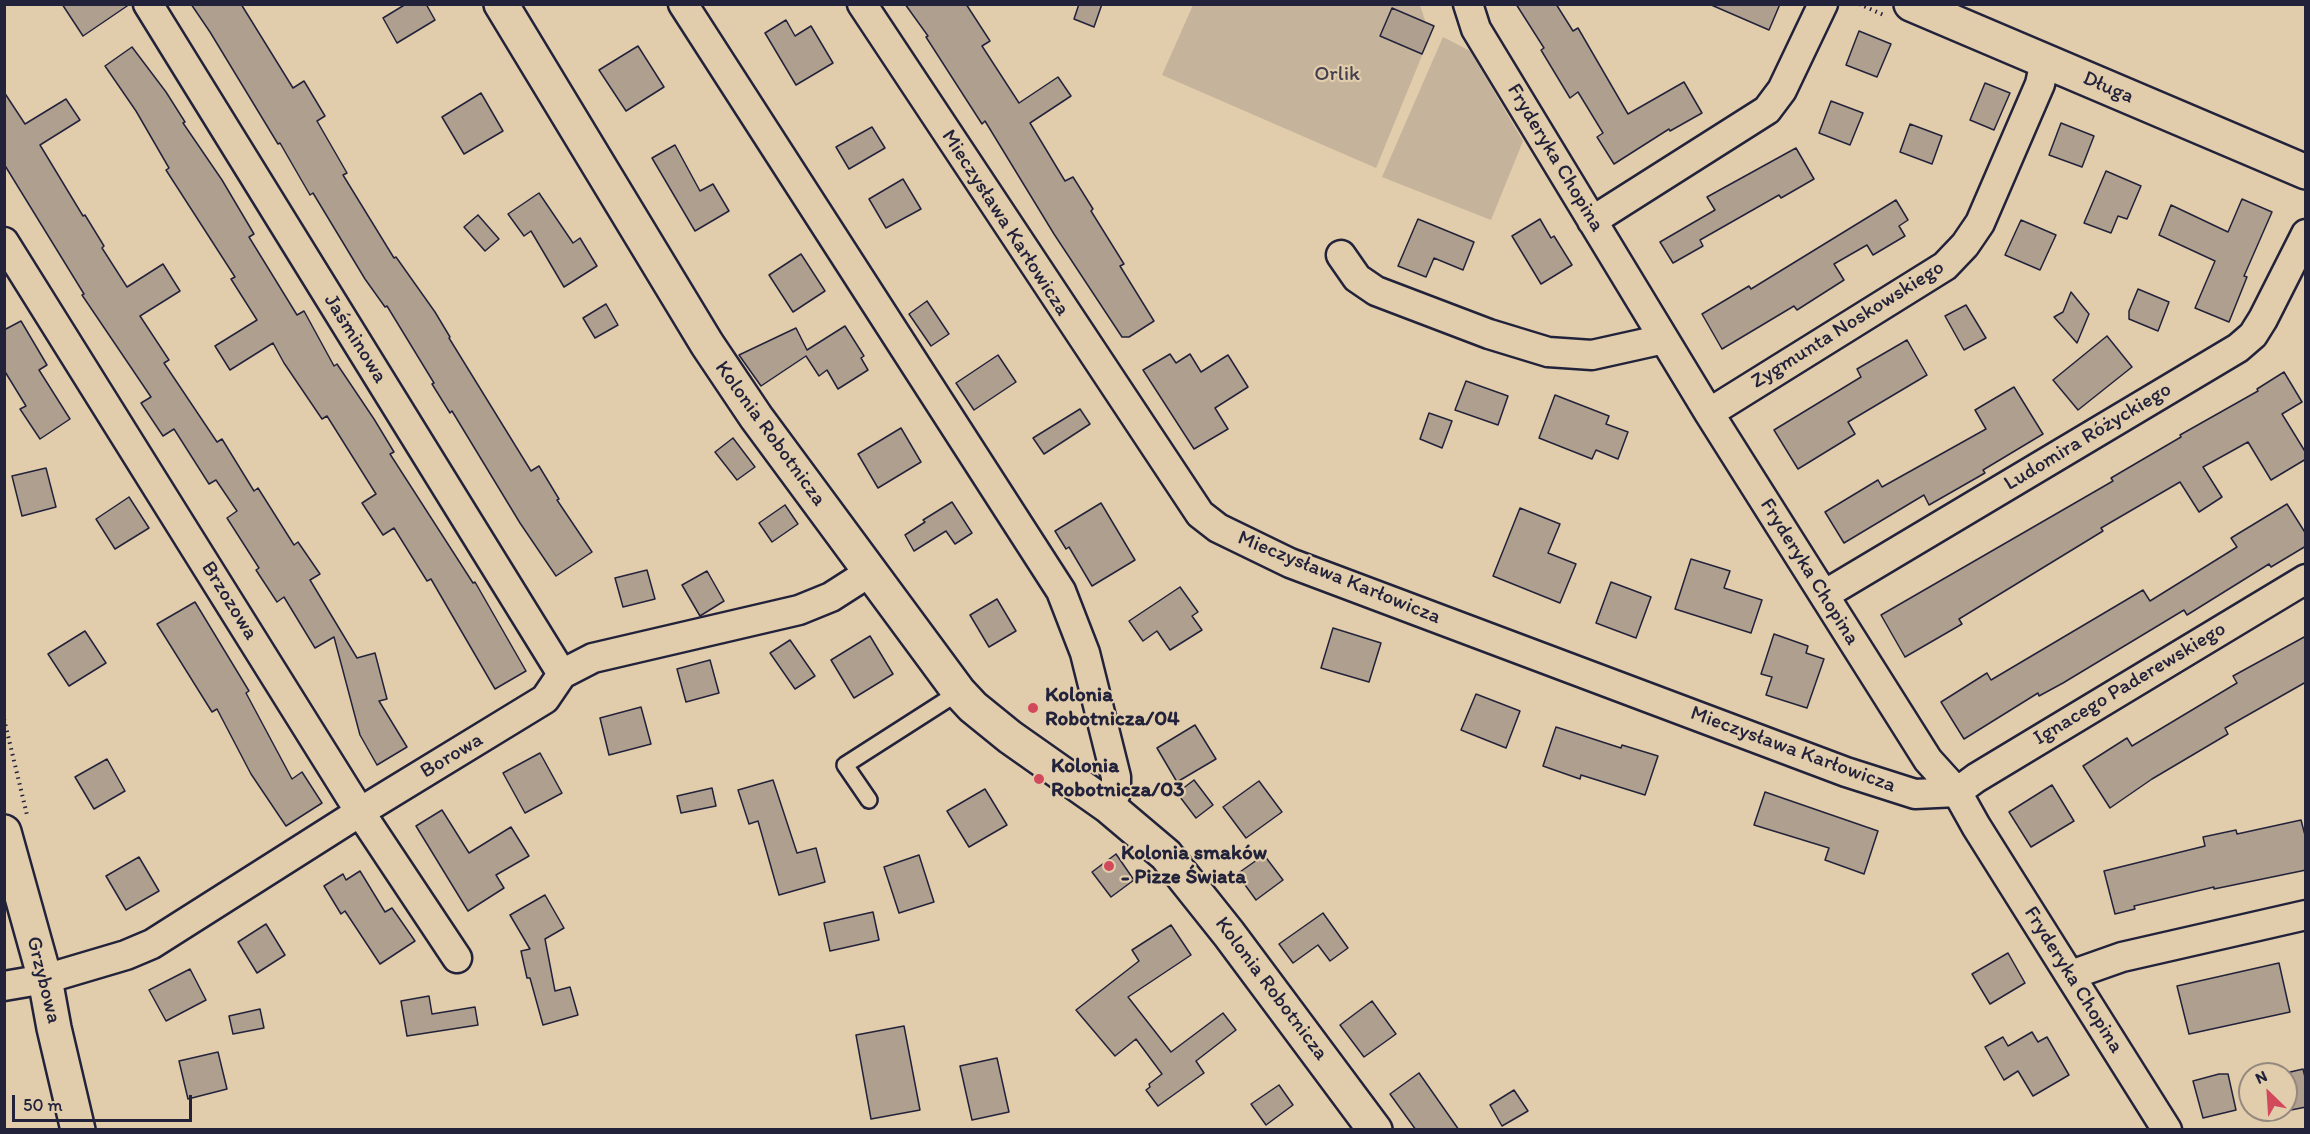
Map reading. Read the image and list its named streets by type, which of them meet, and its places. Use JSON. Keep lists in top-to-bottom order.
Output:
{
  "streets": {
    "street": [
      "Długa",
      "Fryderyka Chopina",
      "Mieczysława Karłowicza",
      "Zygmunta Noskowskiego",
      "Jaśminowa",
      "Kolonia Robotnicza",
      "Ludomira Różyckiego",
      "Brzozowa",
      "Ignacego Paderewskiego",
      "Borowa",
      "Grzybowa"
    ]
  },
  "crossings": [
    ["Długa", "Zygmunta Noskowskiego"],
    ["Fryderyka Chopina", "Mieczysława Karłowicza"],
    ["Fryderyka Chopina", "Zygmunta Noskowskiego"],
    ["Fryderyka Chopina", "Ludomira Różyckiego"],
    ["Fryderyka Chopina", "Ignacego Paderewskiego"],
    ["Mieczysława Karłowicza", "Ignacego Paderewskiego"],
    ["Jaśminowa", "Borowa"],
    ["Kolonia Robotnicza", "Borowa"],
    ["Brzozowa", "Borowa"],
    ["Borowa", "Grzybowa"]
  ],
  "parks": ["Orlik"],
  "places": ["Kolonia Robotnicza/04", "Kolonia Robotnicza/03", "Kolonia smaków - Pizze Świata"],
  "scale_bar": "50 m",
  "north": "top left"
}
